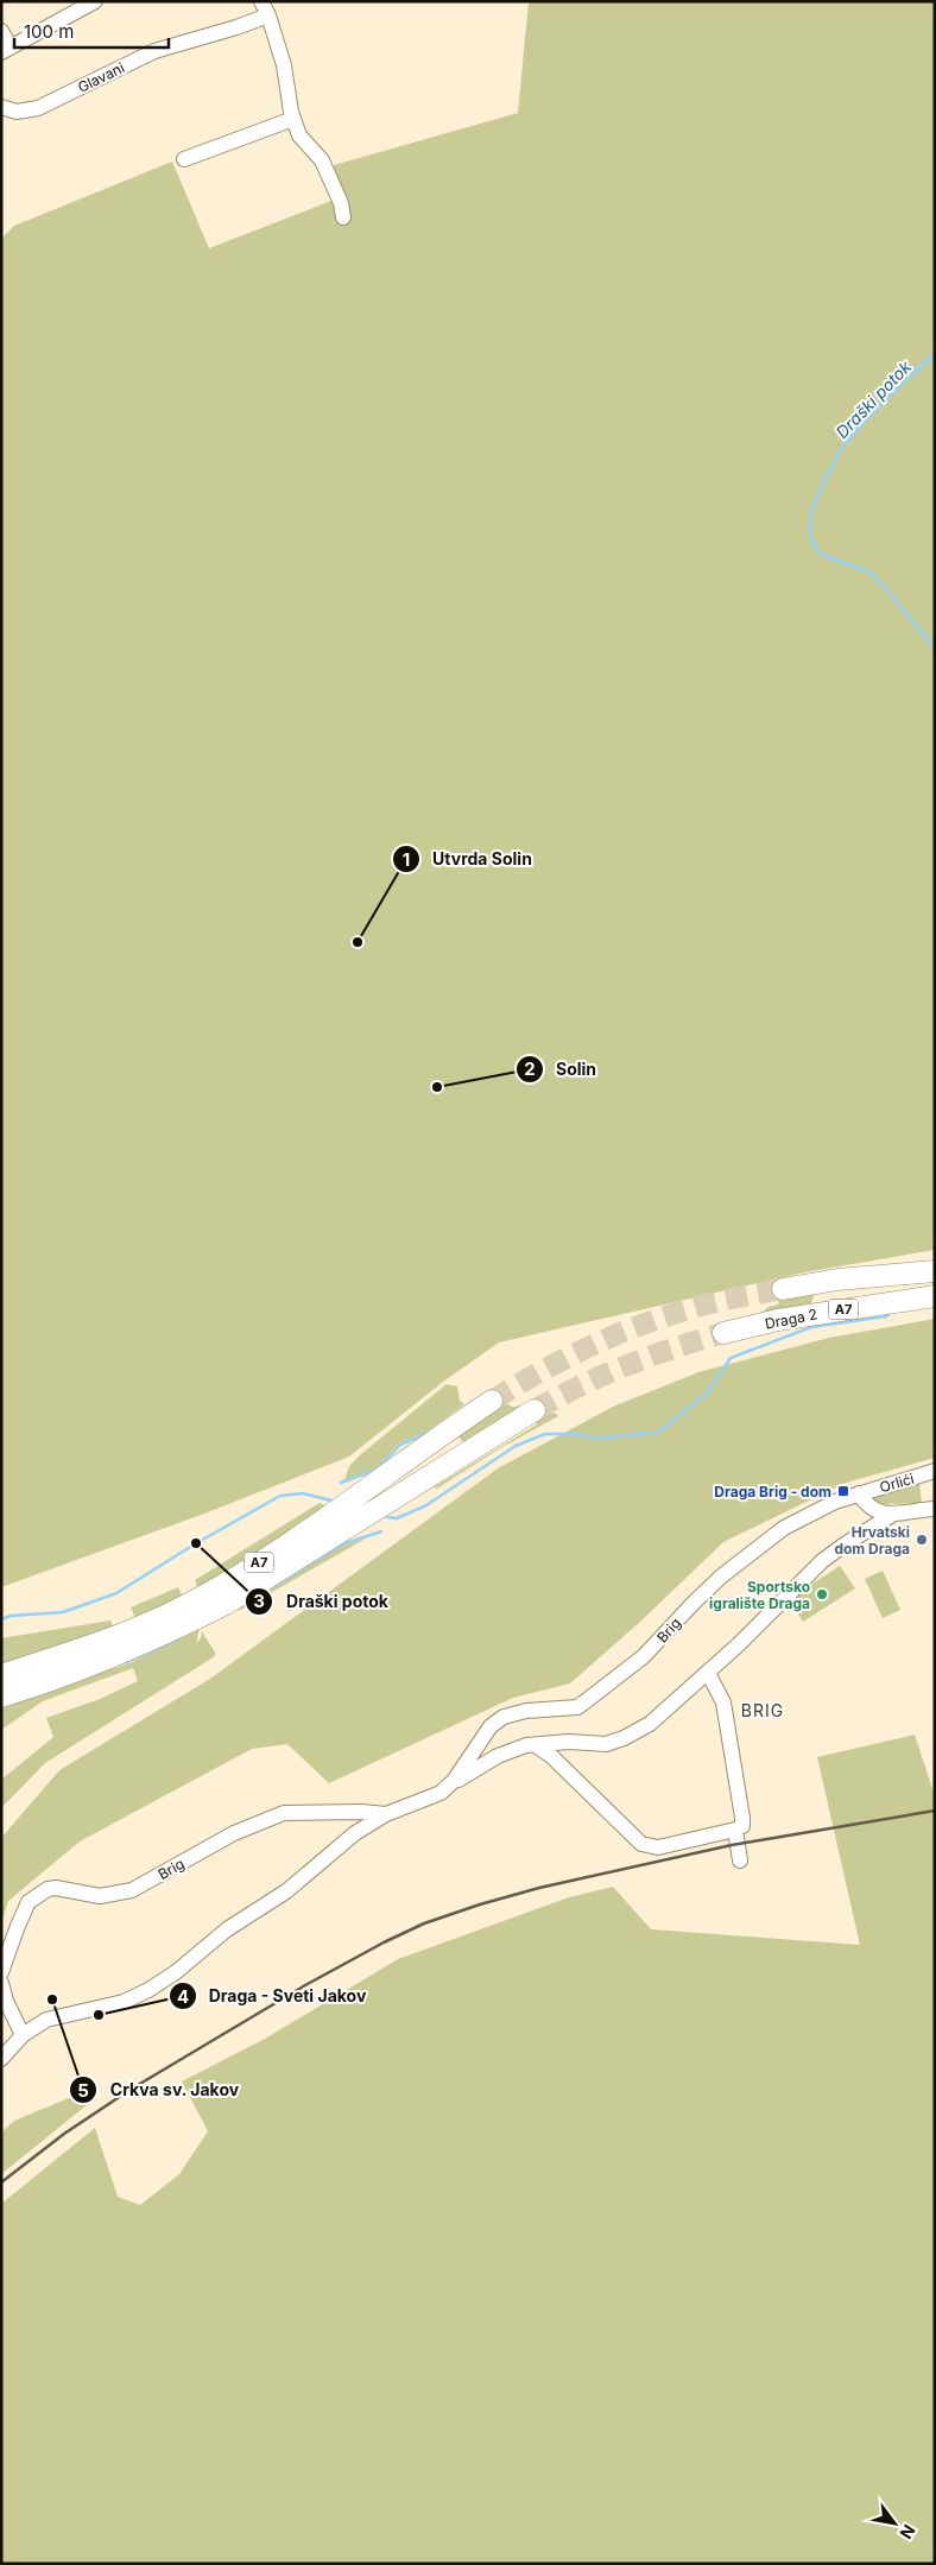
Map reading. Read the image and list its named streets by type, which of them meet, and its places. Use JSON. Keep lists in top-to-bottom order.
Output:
{
  "streets": {
    "highway": ["A7", "Draga 2"],
    "street": ["Glavani", "Orlići", "Brig"]
  },
  "crossings": [
    ["Orlići", "Brig"]
  ],
  "districts": ["BRIG"],
  "water": ["Draški potok"],
  "places": {
    "other": [
      "Utvrda Solin",
      "Solin",
      "Hrvatski dom Draga",
      "Draški potok",
      "Sportsko igralište Draga",
      "Crkva sv. Jakov",
      "Draga - Sveti Jakov"
    ],
    "transit": ["Draga Brig - dom"]
  },
  "scale_bar": "100 m",
  "north": "bottom right"
}
